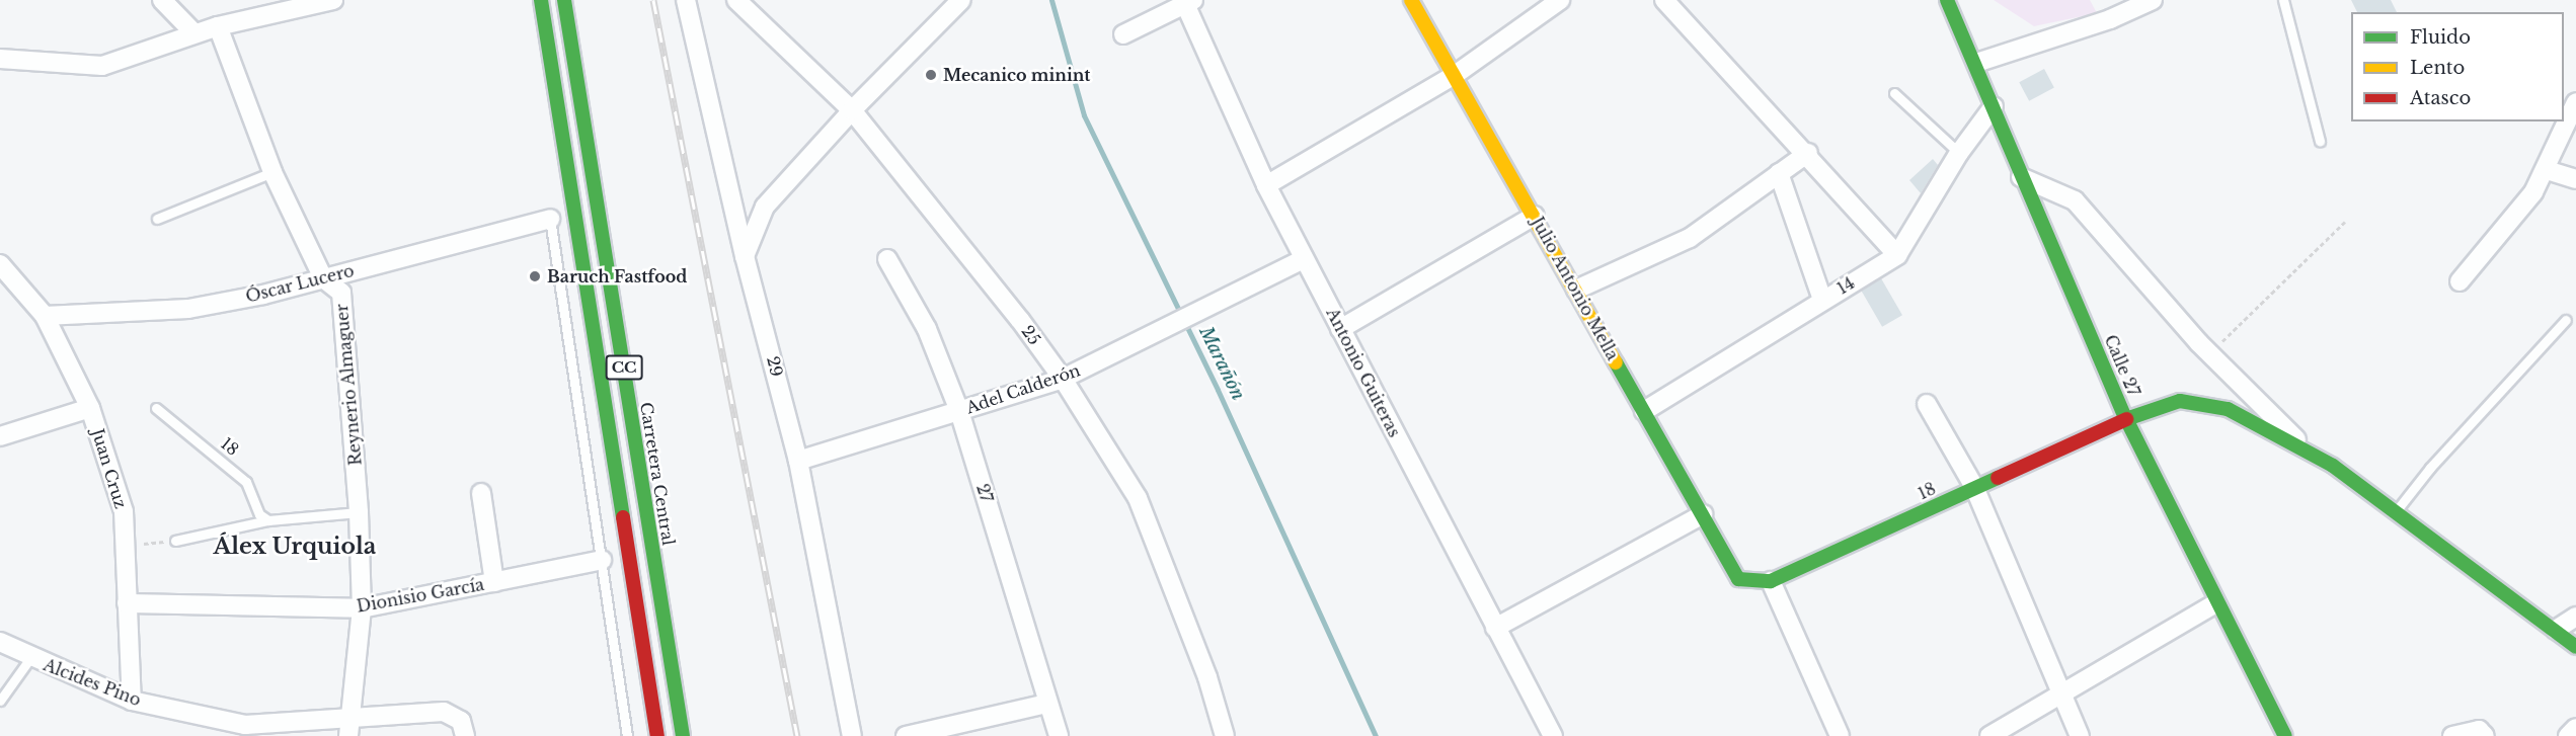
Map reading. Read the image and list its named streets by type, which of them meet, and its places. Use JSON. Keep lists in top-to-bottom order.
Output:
{
  "streets": {
    "main road": [
      "Julio Antonio Mella",
      "Calle 27",
      "CC",
      "18",
      "Carretera Central"
    ],
    "street": [
      "Óscar Lucero",
      "14",
      "25",
      "29",
      "Antonio Guiteras",
      "Reynerio Almaguer",
      "Adel Calderón",
      "Juan Cruz",
      "27",
      "Dionisio García",
      "Alcides Pino"
    ]
  },
  "crossings": [
    ["Óscar Lucero", "Reynerio Almaguer"],
    ["Óscar Lucero", "Juan Cruz"],
    ["14", "Julio Antonio Mella"],
    ["14", "Calle 27"],
    ["Julio Antonio Mella", "18"],
    ["25", "Adel Calderón"],
    ["Calle 27", "18"],
    ["29", "Adel Calderón"],
    ["Antonio Guiteras", "Adel Calderón"],
    ["Reynerio Almaguer", "Dionisio García"],
    ["Reynerio Almaguer", "Alcides Pino"],
    ["Adel Calderón", "27"],
    ["Juan Cruz", "Dionisio García"],
    ["Juan Cruz", "Alcides Pino"]
  ],
  "districts": ["Álex Urquiola"],
  "water": ["Marañón"],
  "places": ["Mecanico minint", "Baruch Fastfood"],
  "legend": ["Fluido", "Lento", "Atasco"]
}
